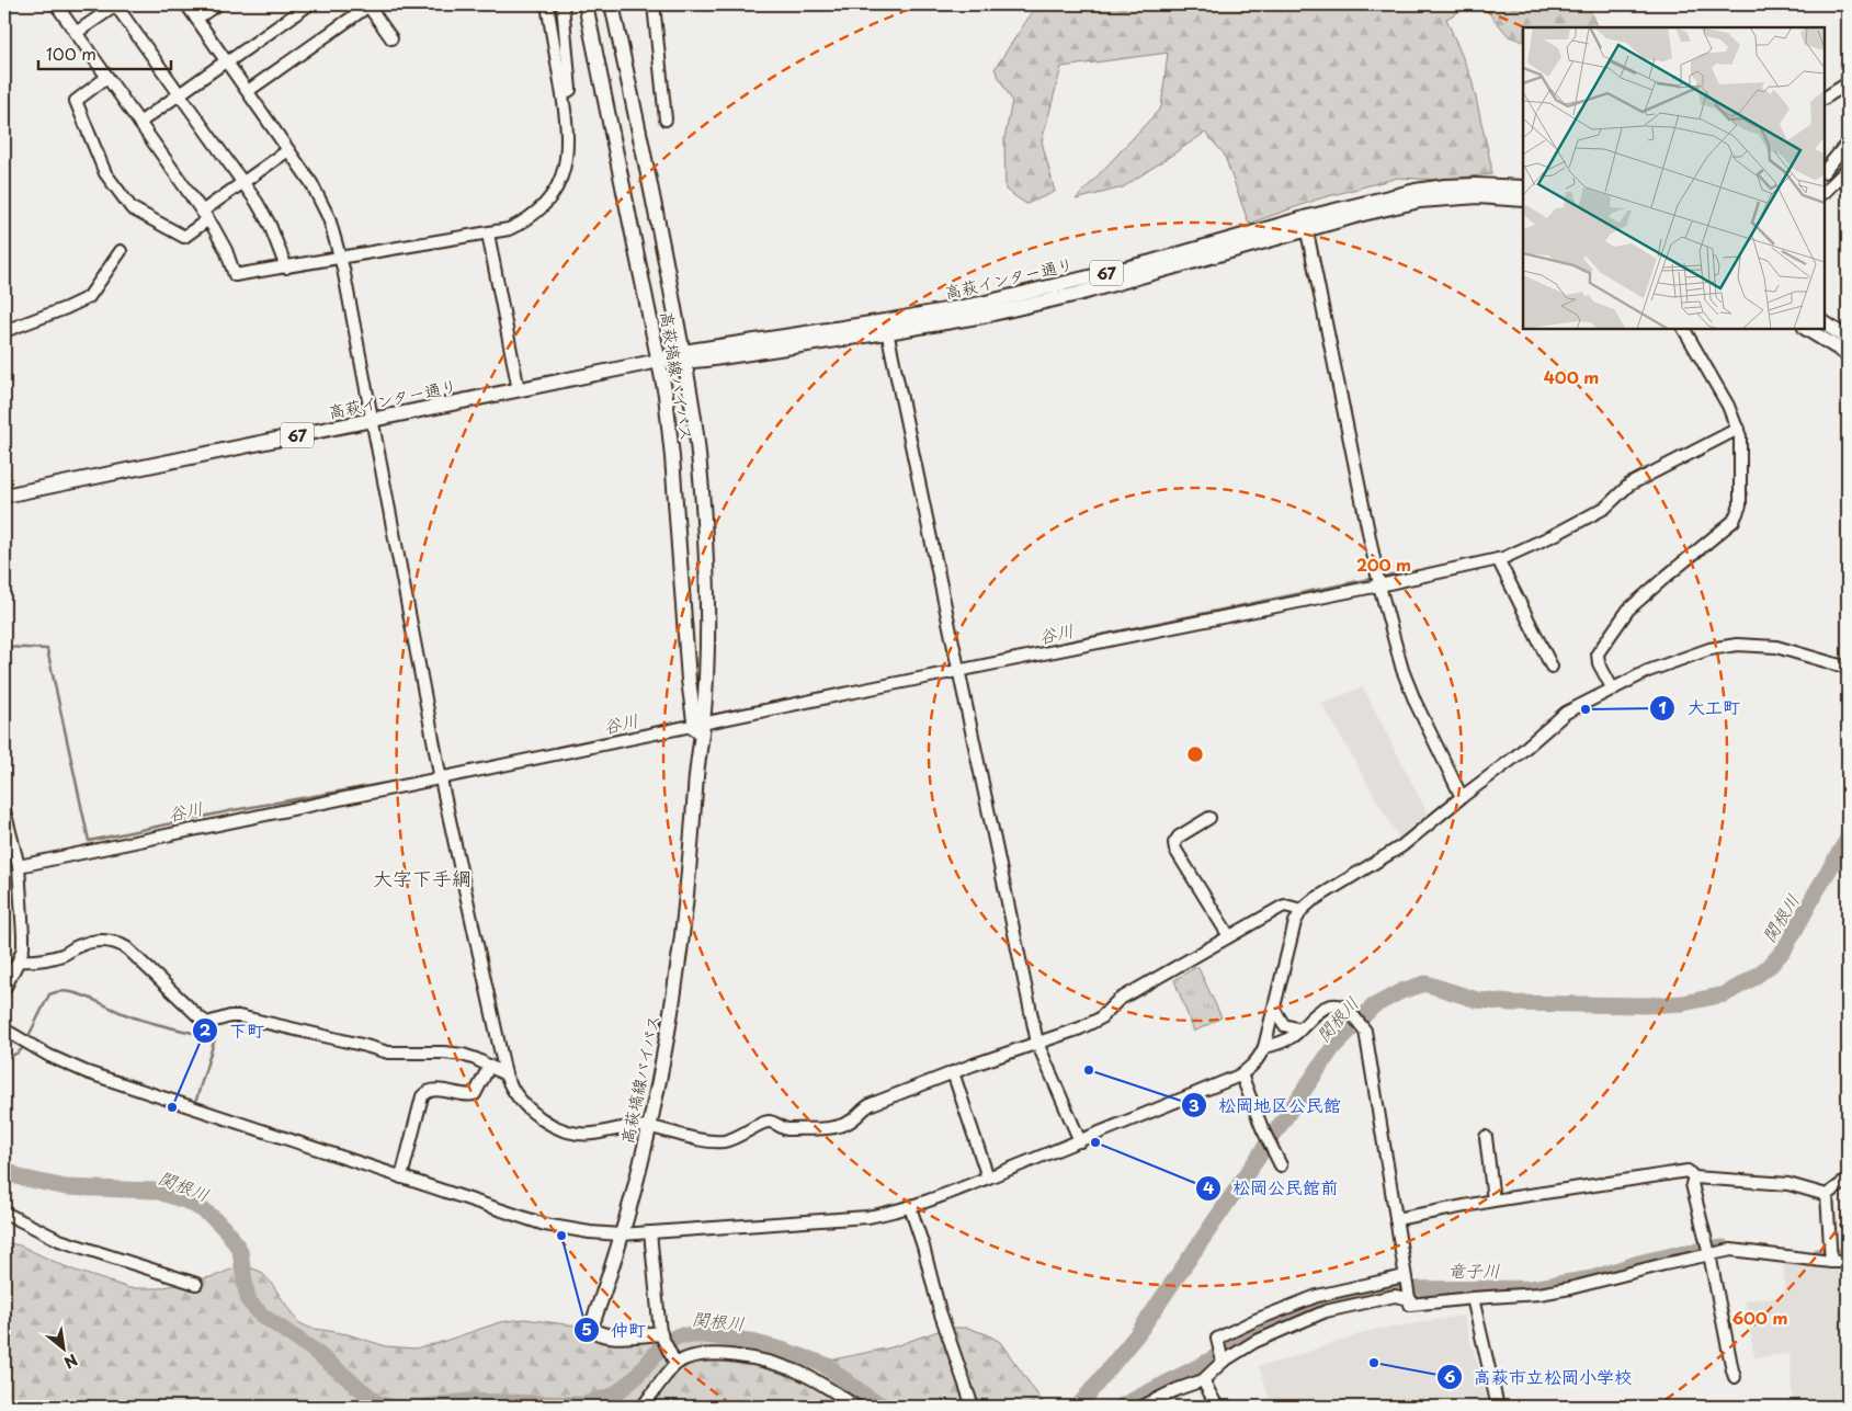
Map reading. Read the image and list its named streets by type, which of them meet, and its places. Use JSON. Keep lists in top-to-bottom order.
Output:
{
  "streets": {
    "main road": ["67", "高萩インター通り", "高萩塙線バイパス"]
  },
  "crossings": [
    ["高萩インター通り", "高萩塙線バイパス"]
  ],
  "districts": ["大字下手綱"],
  "water": ["谷川", "関根川", "竜子川"],
  "places": [
    "大工町",
    "松岡地区公民館",
    "下町",
    "松岡公民館前",
    "仲町",
    "高萩市立松岡小学校"
  ],
  "scale_bar": "100 m",
  "north": "bottom right",
  "rings": ["400 m", "200 m", "600 m"]
}
